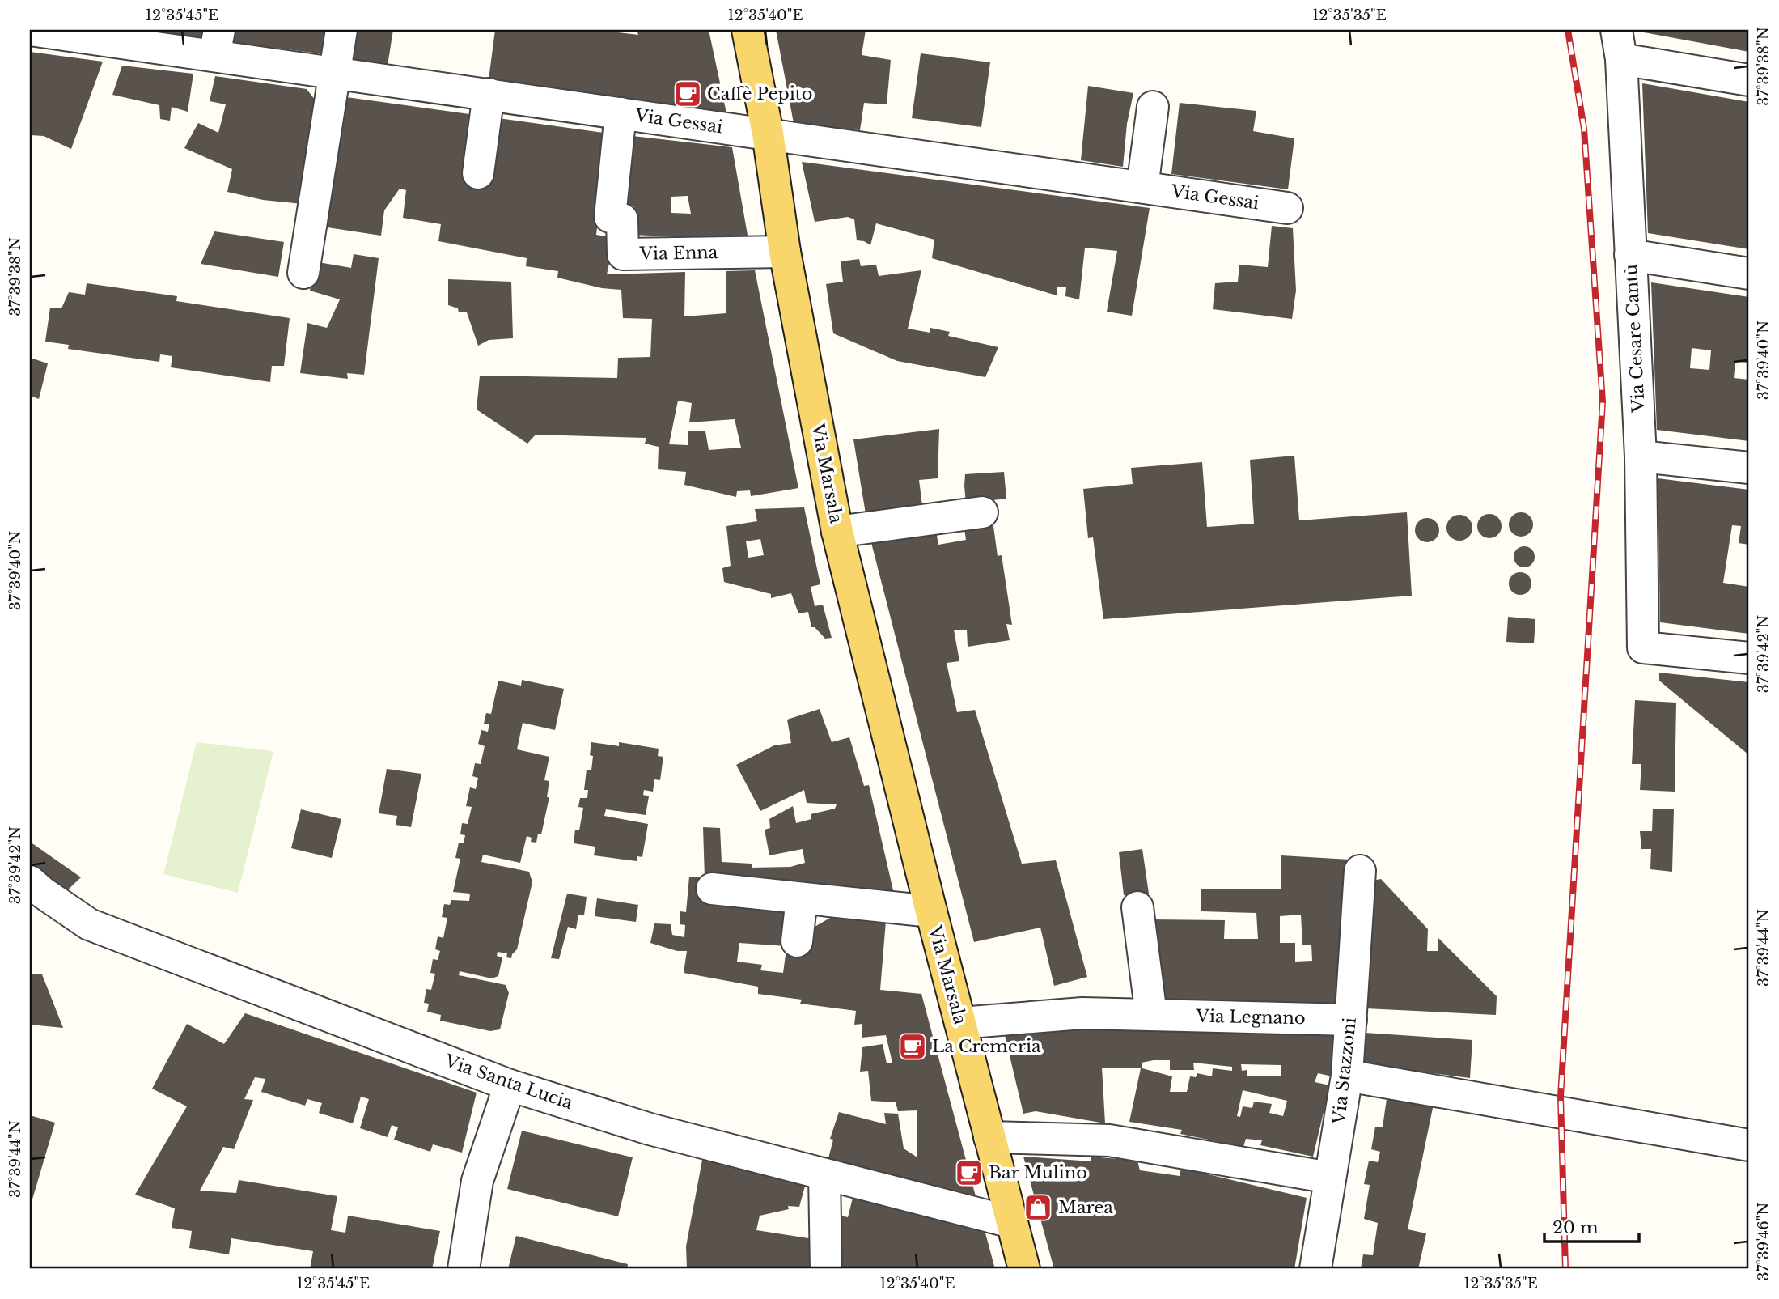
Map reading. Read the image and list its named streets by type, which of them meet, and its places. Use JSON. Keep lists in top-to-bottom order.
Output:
{
  "streets": {
    "main road": ["Via Marsala"],
    "street": [
      "Via Gessai",
      "Via Enna",
      "Via Cesare Cantù",
      "Via Legnano",
      "Via Stazzoni",
      "Via Santa Lucia"
    ]
  },
  "crossings": [
    ["Via Gessai", "Via Enna"],
    ["Via Gessai", "Via Marsala"],
    ["Via Enna", "Via Marsala"],
    ["Via Marsala", "Via Legnano"],
    ["Via Marsala", "Via Santa Lucia"],
    ["Via Legnano", "Via Stazzoni"]
  ],
  "places": {
    "cafe": ["Caffè Pepito", "La Cremeria", "Bar Mulino"],
    "shop": ["Marea"]
  },
  "scale_bar": "20 m",
  "coordinates": [
    "12°35'45\"E",
    "12°35'40\"E",
    "12°35'35\"E",
    "37°39'38\"N",
    "37°39'40\"N",
    "37°39'42\"N",
    "37°39'44\"N",
    "37°39'46\"N"
  ]
}
